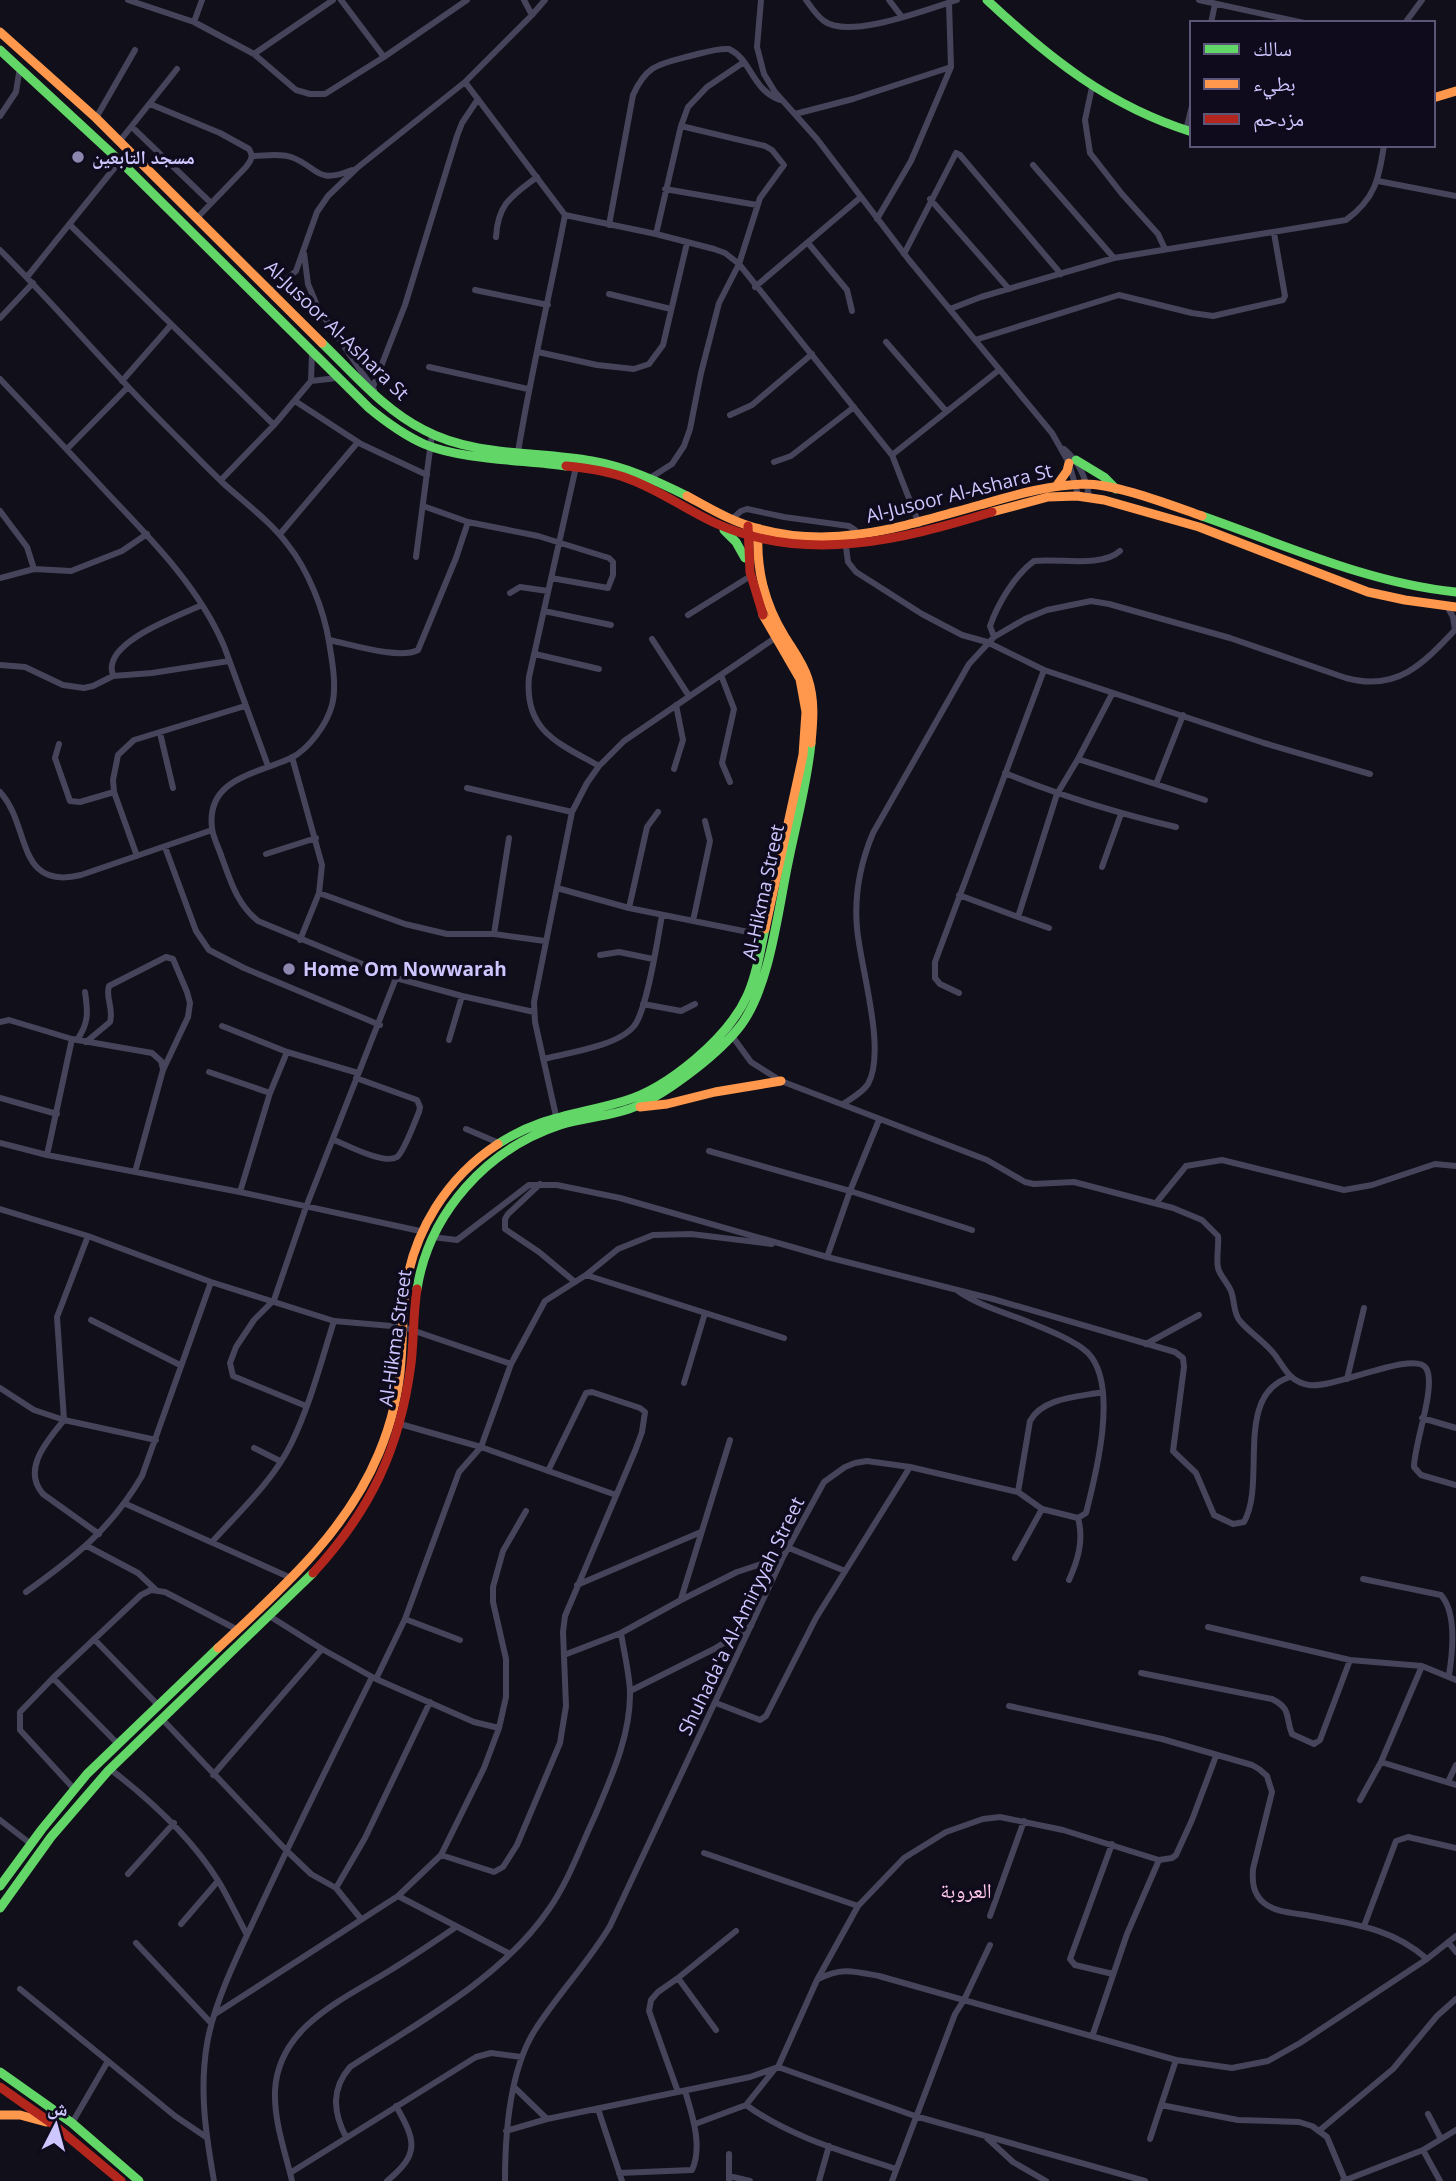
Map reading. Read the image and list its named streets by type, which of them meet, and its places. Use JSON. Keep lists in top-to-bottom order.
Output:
{
  "streets": {
    "street": ["Al-Jusoor Al-Ashara St", "Al-Hikma Street", "Shuhada'a Al-Amiryyah Street"]
  },
  "crossings": [
    ["Al-Jusoor Al-Ashara St", "Al-Hikma Street"]
  ],
  "districts": ["العروبة"],
  "places": ["مسجد التابعين", "Home Om Nowwarah"],
  "legend": ["سالك", "بطيء", "مزدحم"],
  "north": "top"
}
